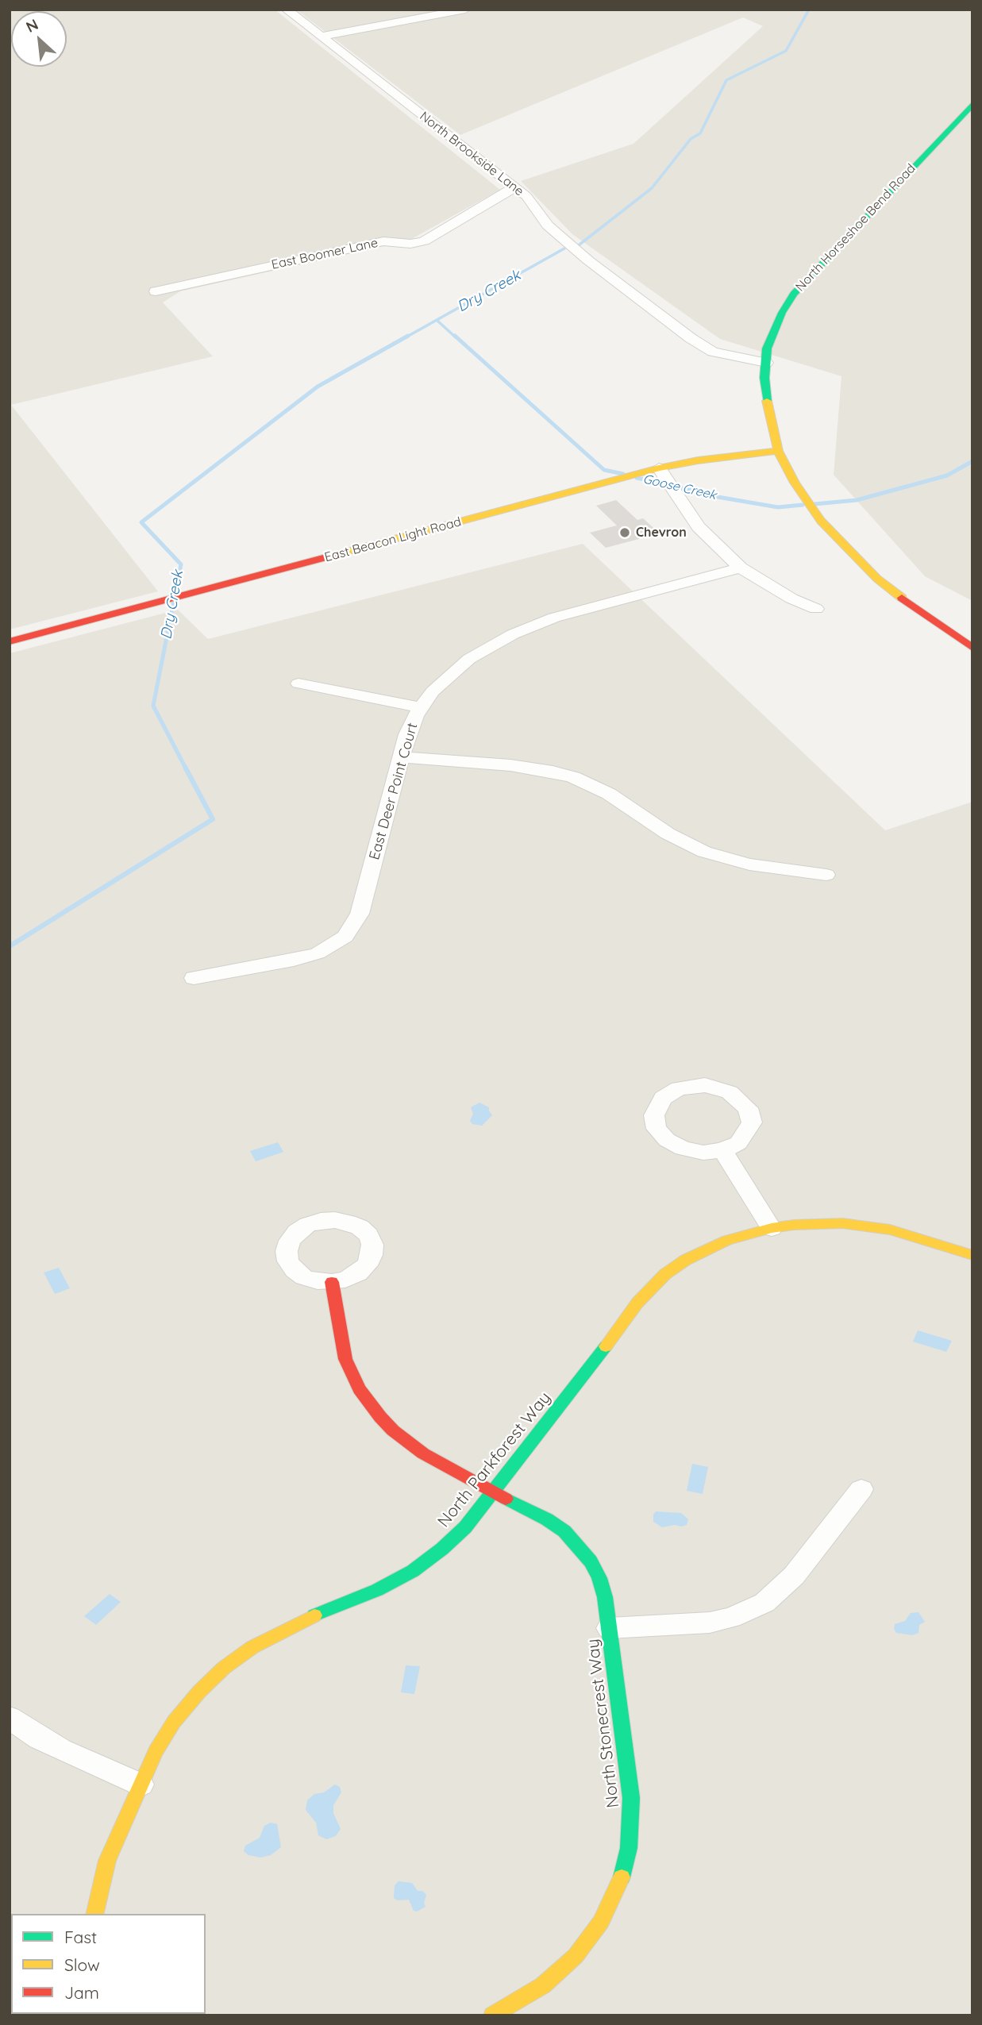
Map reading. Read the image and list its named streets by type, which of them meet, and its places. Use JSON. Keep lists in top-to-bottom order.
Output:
{
  "streets": {
    "main road": [
      "North Horseshoe Bend Road",
      "East Beacon Light Road",
      "North Parkforest Way",
      "North Stonecrest Way"
    ],
    "street": ["North Brookside Lane", "East Boomer Lane", "East Deer Point Court"]
  },
  "crossings": [
    ["North Brookside Lane", "North Horseshoe Bend Road"],
    ["North Brookside Lane", "East Boomer Lane"],
    ["North Horseshoe Bend Road", "East Beacon Light Road"],
    ["North Parkforest Way", "North Stonecrest Way"]
  ],
  "water": ["Dry Creek", "Goose Creek"],
  "places": ["Chevron"],
  "legend": ["Fast", "Slow", "Jam"],
  "north": "top left"
}
